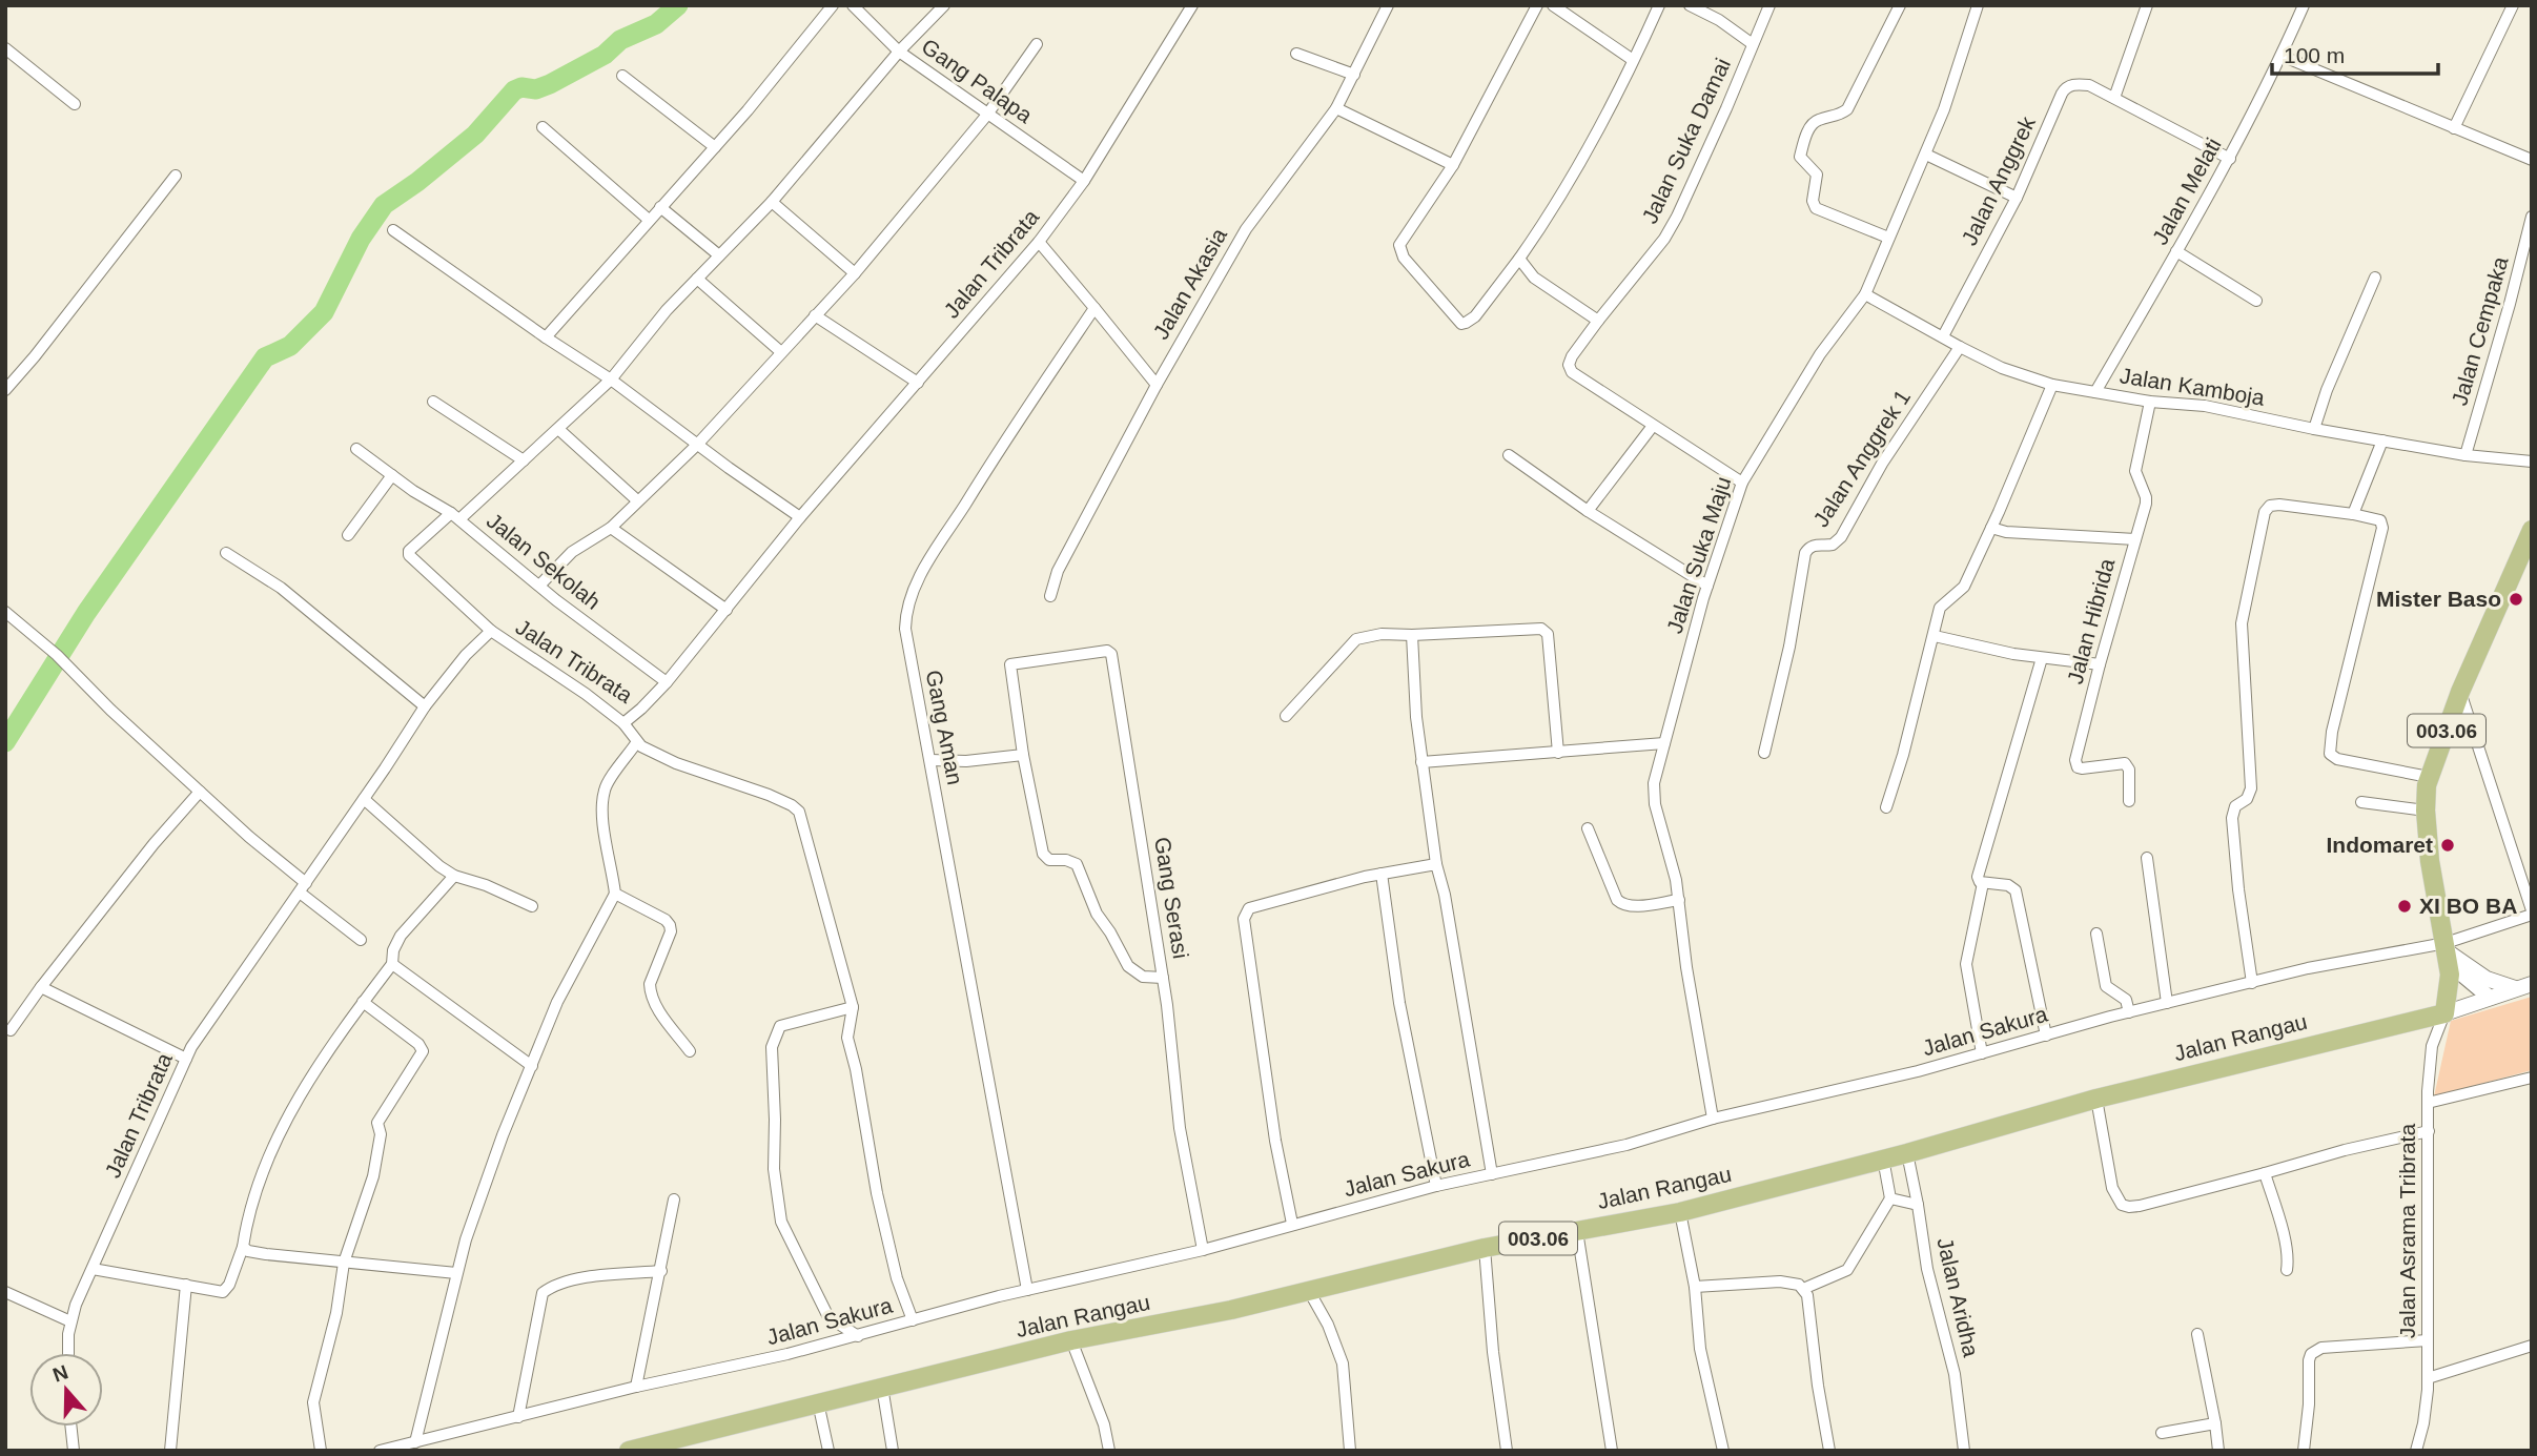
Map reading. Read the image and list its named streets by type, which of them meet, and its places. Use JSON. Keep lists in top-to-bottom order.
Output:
{
  "streets": {
    "main road": ["003.06", "Jalan Rangau"],
    "street": [
      "Gang Palapa",
      "Jalan Suka Damai",
      "Jalan Anggrek",
      "Jalan Melati",
      "Jalan Tribrata",
      "Jalan Akasia",
      "Jalan Cempaka",
      "Jalan Kamboja",
      "Jalan Anggrek 1",
      "Jalan Suka Maju",
      "Jalan Sekolah",
      "Jalan Hibrida",
      "Gang Aman",
      "Gang Serasi",
      "Jalan Sakura",
      "Jalan Asrama Tribrata",
      "Jalan Aridha"
    ]
  },
  "crossings": [
    ["Gang Palapa", "Jalan Tribrata"],
    ["Jalan Suka Damai", "Jalan Suka Maju"],
    ["Jalan Anggrek", "Jalan Melati"],
    ["Jalan Anggrek", "Jalan Kamboja"],
    ["Jalan Melati", "Jalan Kamboja"],
    ["Jalan Tribrata", "Jalan Sekolah"],
    ["Jalan Cempaka", "Jalan Kamboja"],
    ["Jalan Kamboja", "Jalan Anggrek 1"],
    ["Jalan Kamboja", "Jalan Suka Maju"],
    ["Jalan Kamboja", "Jalan Hibrida"],
    ["Jalan Suka Maju", "Jalan Sakura"],
    ["Gang Aman", "Jalan Sakura"],
    ["003.06", "Jalan Sakura"],
    ["003.06", "Jalan Rangau"],
    ["003.06", "Jalan Asrama Tribrata"],
    ["Gang Serasi", "Jalan Sakura"],
    ["Jalan Rangau", "Jalan Asrama Tribrata"],
    ["Jalan Rangau", "Jalan Aridha"]
  ],
  "places": ["Mister Baso", "Indomaret", "XI BO BA"],
  "scale_bar": "100 m",
  "north": "top"
}
